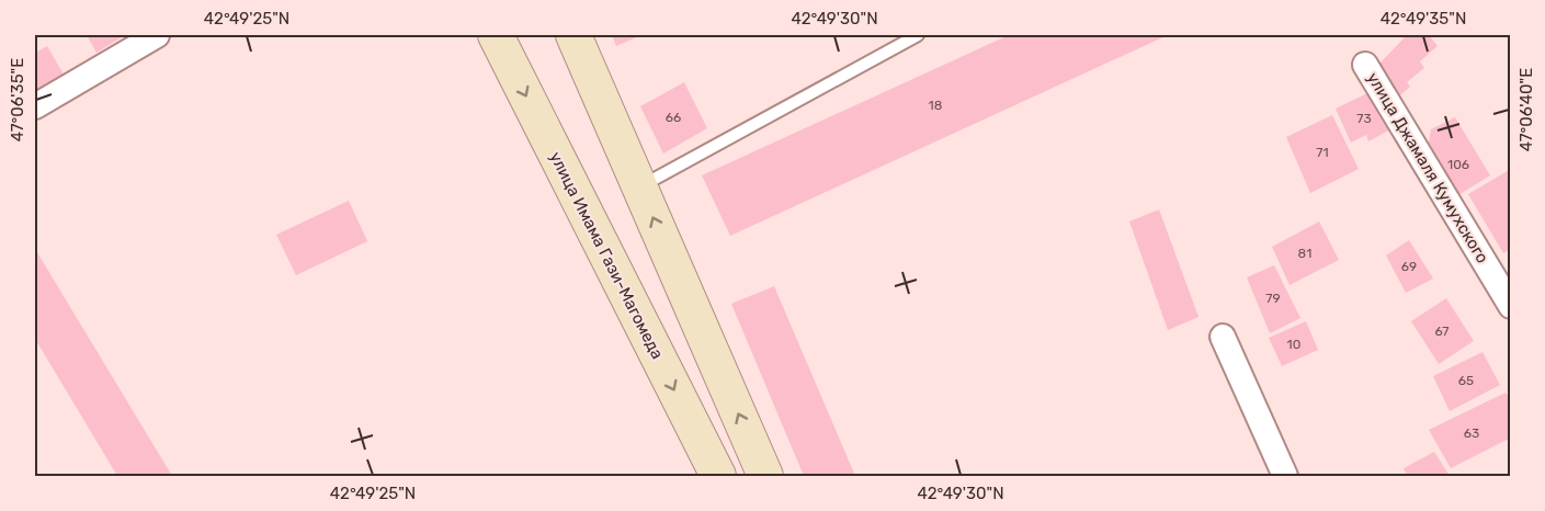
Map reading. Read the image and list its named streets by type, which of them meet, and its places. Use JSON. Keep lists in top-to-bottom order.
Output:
{
  "streets": {
    "main road": ["улица Имама Гази-Магомеда"],
    "street": ["улица Джамаля Кумухского"]
  },
  "house_numbers": [
    "18",
    "66",
    "73",
    "71",
    "106",
    "81",
    "69",
    "79",
    "67",
    "10",
    "65",
    "63"
  ],
  "coordinates": [
    "42°49'25\"N",
    "42°49'30\"N",
    "42°49'35\"N",
    "47°06'35\"E",
    "47°06'40\"E"
  ]
}
